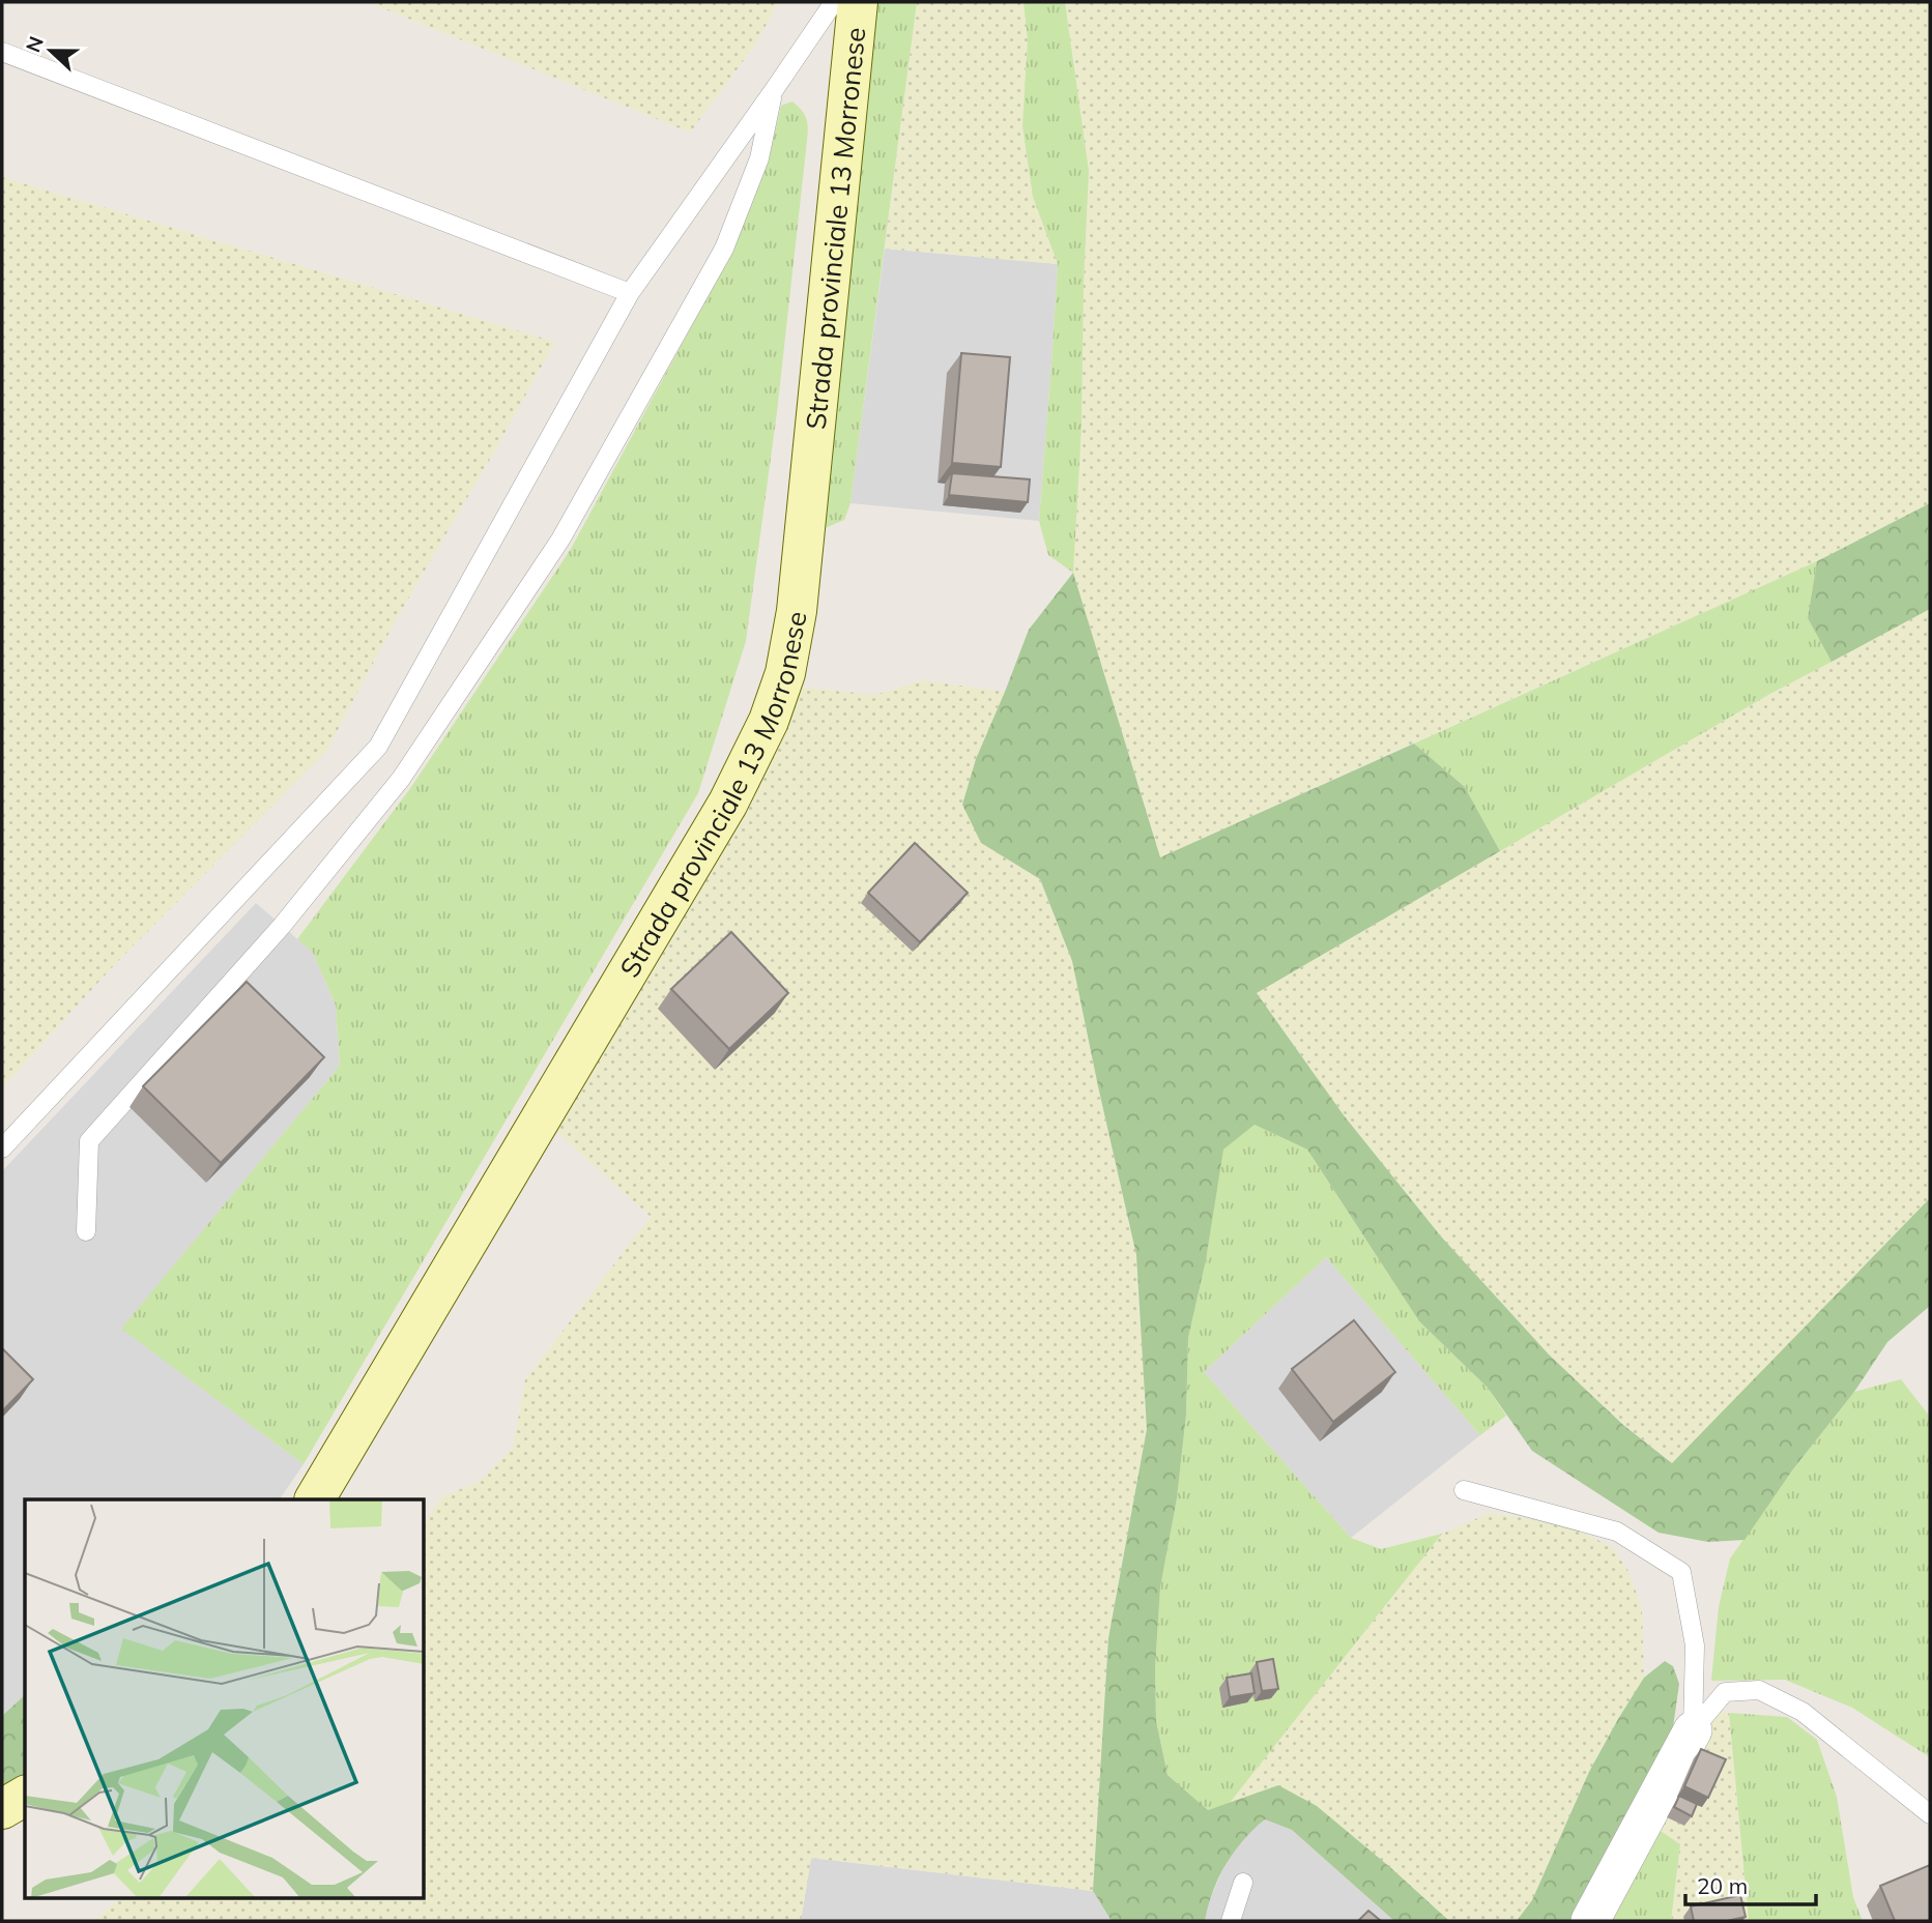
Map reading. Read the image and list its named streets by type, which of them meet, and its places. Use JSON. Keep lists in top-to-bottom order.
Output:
{
  "streets": {
    "main road": ["Strada provinciale 13 Morronese"]
  },
  "scale_bar": "20 m",
  "north": "left"
}
